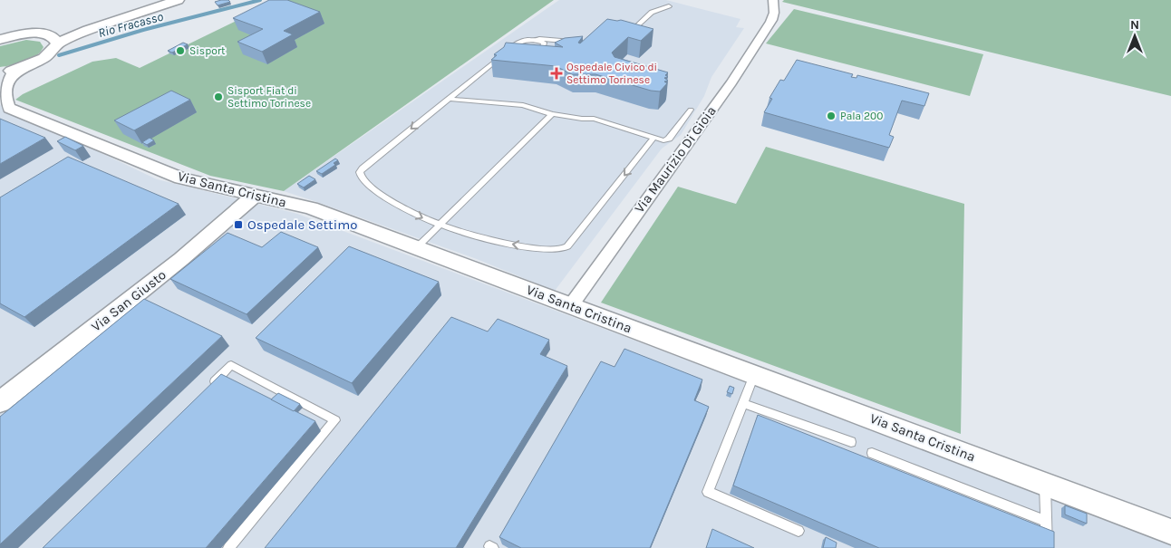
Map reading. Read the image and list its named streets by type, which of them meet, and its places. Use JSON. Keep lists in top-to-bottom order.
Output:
{
  "streets": {
    "street": ["Via Maurizio Di Gioia", "Via Santa Cristina", "Via San Giusto"]
  },
  "crossings": [
    ["Via Maurizio Di Gioia", "Via Santa Cristina"],
    ["Via Santa Cristina", "Via San Giusto"]
  ],
  "water": ["Rio Fracasso"],
  "places": {
    "other": ["Sisport", "Sisport Fiat di Settimo Torinese", "Pala 200"],
    "health": ["Ospedale Civico di Settimo Torinese"],
    "transit": ["Ospedale Settimo"]
  },
  "north": "top"
}
